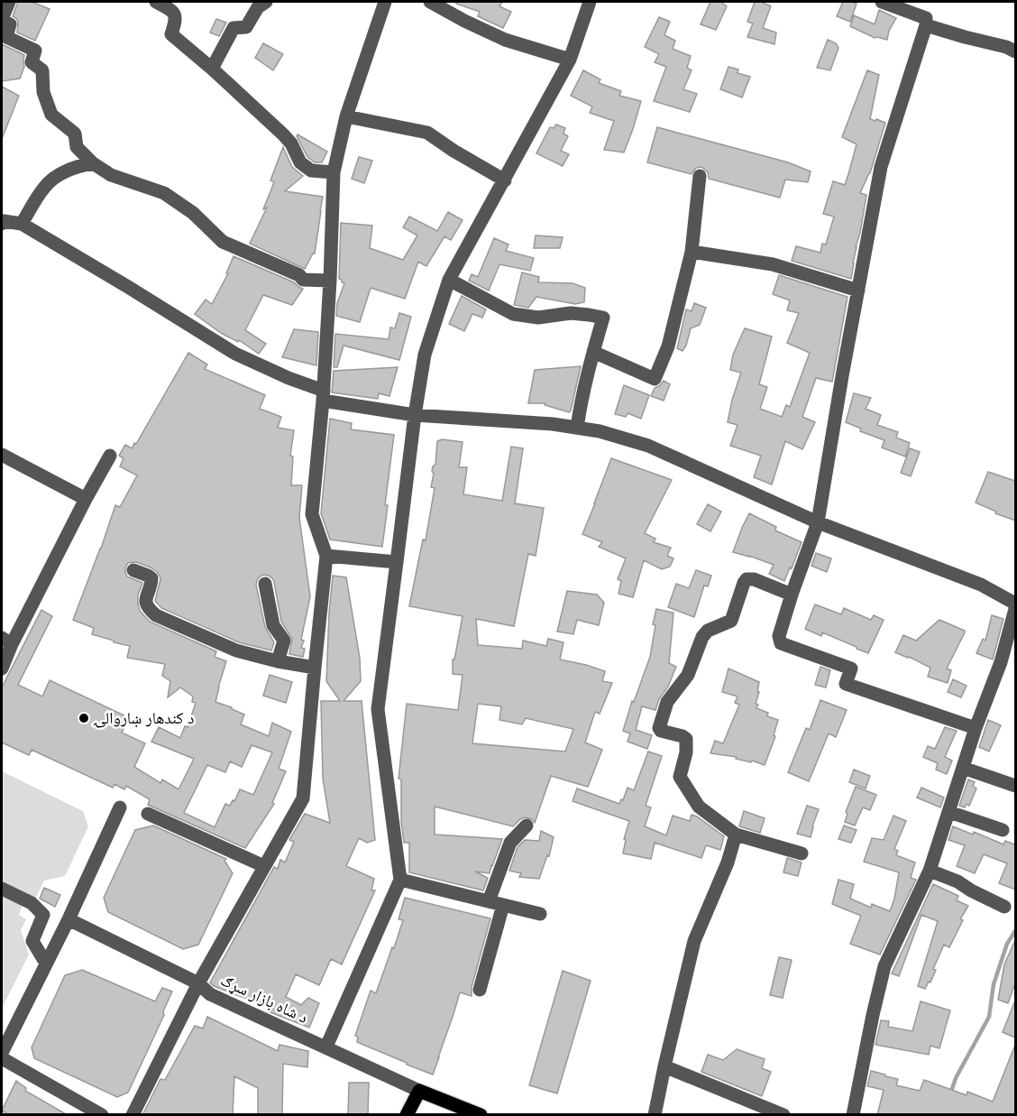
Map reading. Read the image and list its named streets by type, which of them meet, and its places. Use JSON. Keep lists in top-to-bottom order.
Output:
{
  "streets": {
    "street": ["د شاه بازار سړګ"]
  },
  "places": ["د کندهار ښاروالۍ"]
}
